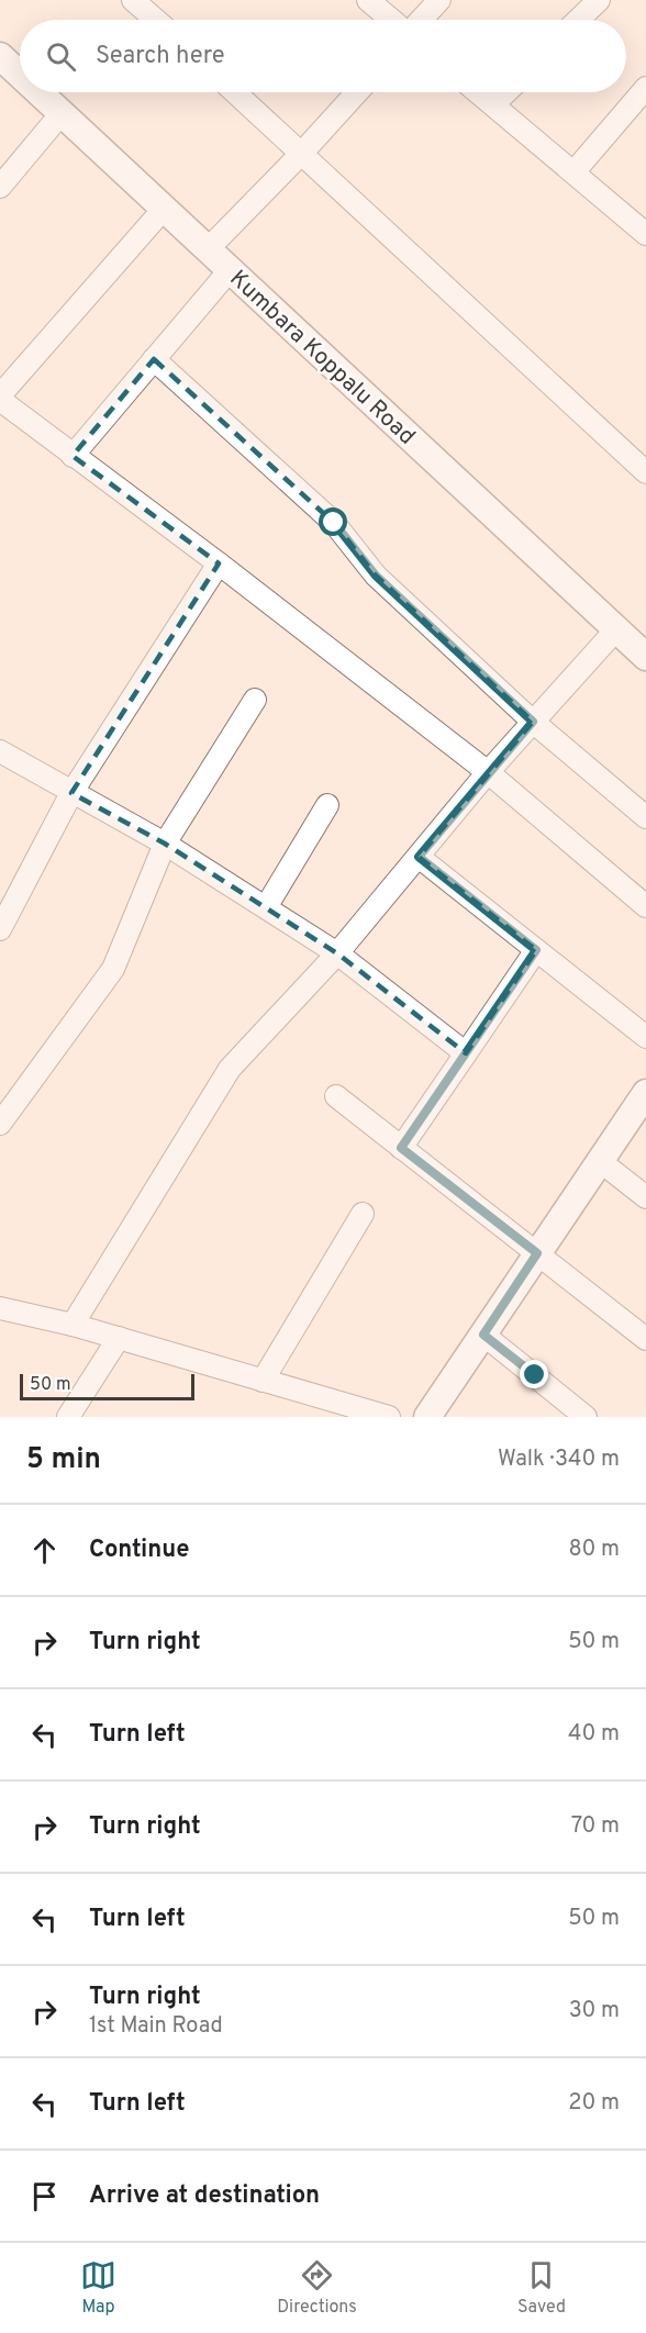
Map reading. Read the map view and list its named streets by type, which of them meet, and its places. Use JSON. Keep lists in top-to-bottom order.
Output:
{
  "streets": {
    "street": ["Kumbara Koppalu Road"]
  },
  "scale_bar": "50 m",
  "page": {
    "search": "Search here",
    "scale": "50 m",
    "heading": ["5 min", "Walk · 340 m"],
    "list": [
      ["Continue", "80 m"],
      ["Turn right", "50 m"],
      ["Turn left", "40 m"],
      ["Turn right", "70 m"],
      ["Turn left", "50 m"],
      ["Turn right", "1st Main Road", "30 m"],
      ["Turn left", "20 m"],
      "Arrive at destination"
    ],
    "nav": ["Map", "Directions", "Saved"]
  }
}
